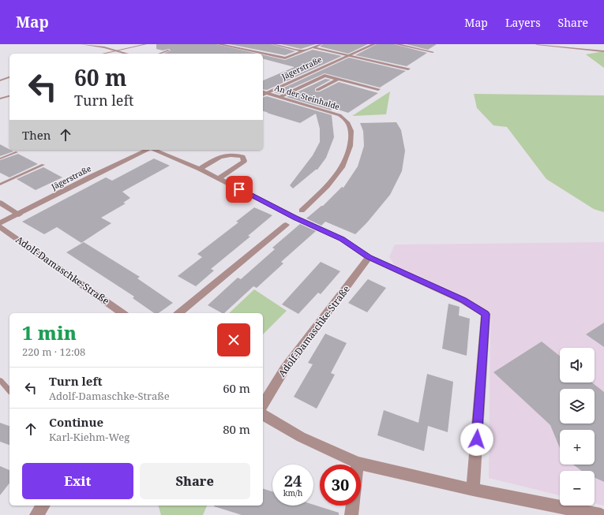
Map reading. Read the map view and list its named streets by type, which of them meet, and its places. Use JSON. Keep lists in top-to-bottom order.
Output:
{
  "streets": {
    "street": ["Jägerstraße", "An der Steinhalde", "Adolf-Damaschke-Straße"]
  },
  "crossings": [
    ["Jägerstraße", "An der Steinhalde"]
  ],
  "page": {
    "header": "Map",
    "nav": ["Map", "Layers", "Share"],
    "turn": ["60 m", "Turn left"],
    "then": "Then",
    "heading": ["1 min", "220 m · 12:08"],
    "map_buttons": ["+", "−"],
    "list": [
      {
        "name": "Turn left",
        "note": "Adolf-Damaschke-Straße",
        "value": "60 m"
      },
      {
        "name": "Continue",
        "note": "Karl-Kiehm-Weg",
        "value": "80 m"
      }
    ],
    "buttons": ["Exit", "Share"],
    "speed": "24 km/h",
    "limit": "30"
  }
}
